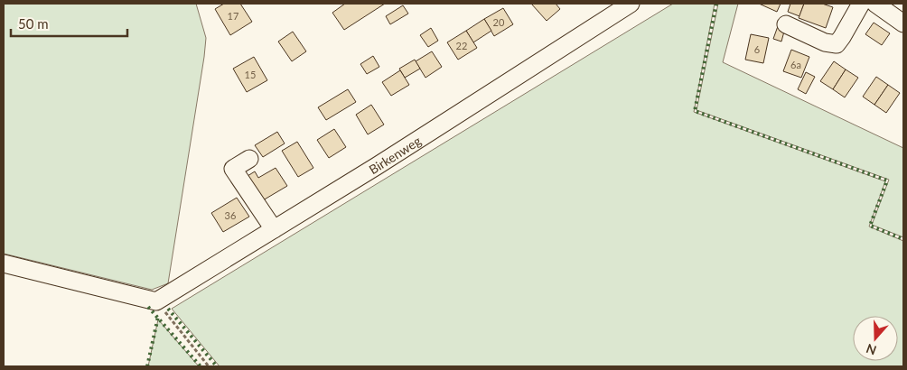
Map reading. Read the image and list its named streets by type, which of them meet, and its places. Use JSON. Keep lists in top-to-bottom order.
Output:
{
  "streets": {
    "street": ["Birkenweg"]
  },
  "house_numbers": [
    "17",
    "20",
    "22",
    "6",
    "6a",
    "15",
    "36"
  ],
  "scale_bar": "50 m",
  "north": "bottom"
}
